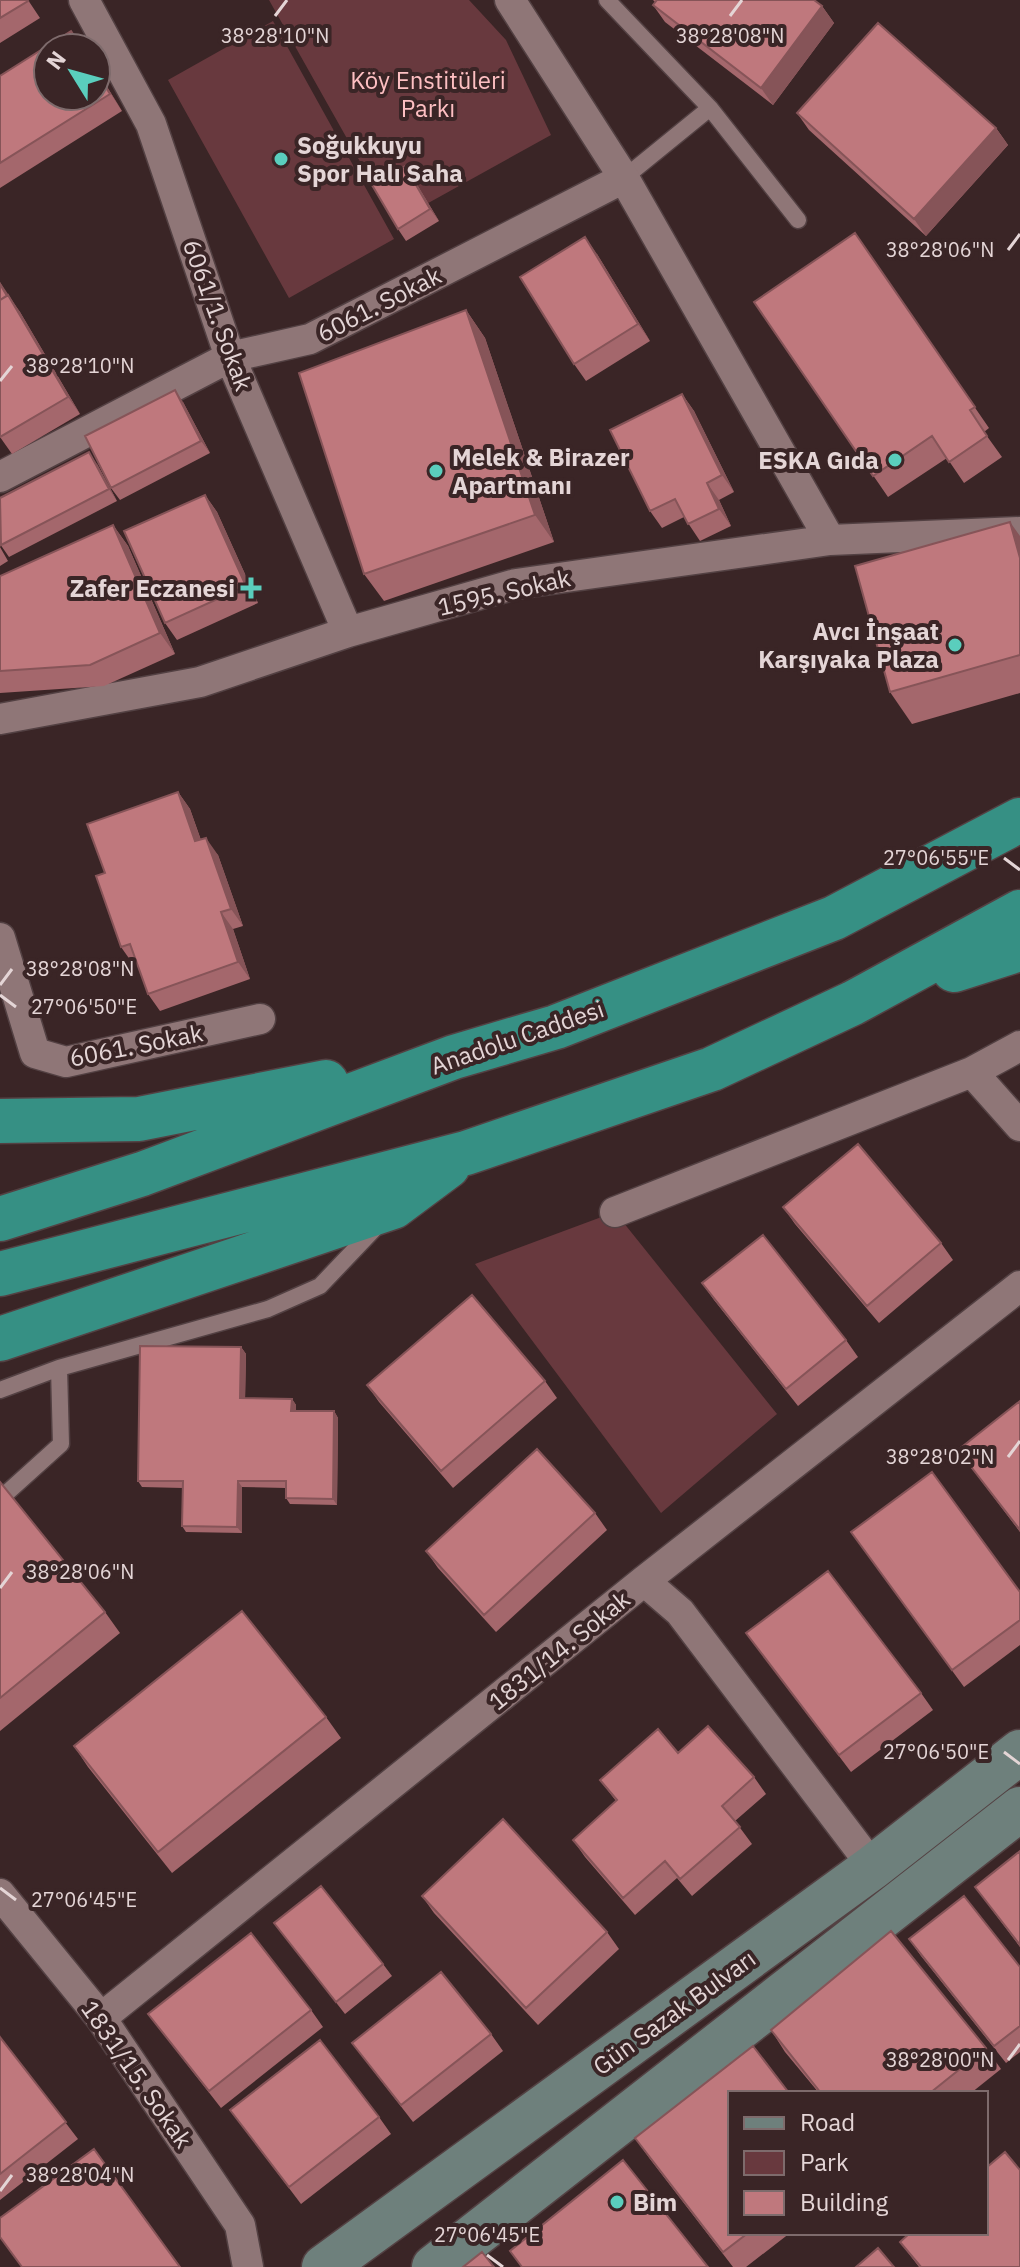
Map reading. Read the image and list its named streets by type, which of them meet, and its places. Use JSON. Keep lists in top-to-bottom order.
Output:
{
  "streets": {
    "highway": ["Anadolu Caddesi"],
    "main road": ["Gün Sazak Bulvarı"],
    "street": [
      "6061. Sokak",
      "6061/1. Sokak",
      "1595. Sokak",
      "1831/14. Sokak",
      "1831/15. Sokak"
    ]
  },
  "crossings": [
    ["6061. Sokak", "6061/1. Sokak"],
    ["6061/1. Sokak", "1595. Sokak"],
    ["1831/14. Sokak", "1831/15. Sokak"]
  ],
  "parks": ["Köy Enstitüleri Parkı"],
  "places": {
    "other": [
      "Soğukkuyu Spor Halı Saha",
      "ESKA Gıda",
      "Melek & Birazer Apartmanı",
      "Avcı İnşaat Karşıyaka Plaza",
      "Bim"
    ],
    "health": ["Zafer Eczanesi"]
  },
  "legend": ["Road", "Park", "Building"],
  "north": "top left",
  "coordinates": [
    "38°28'10\"N",
    "38°28'08\"N",
    "38°28'06\"N",
    "27°06'55\"E",
    "27°06'50\"E",
    "38°28'02\"N",
    "27°06'45\"E",
    "38°28'00\"N",
    "38°28'04\"N"
  ]
}
